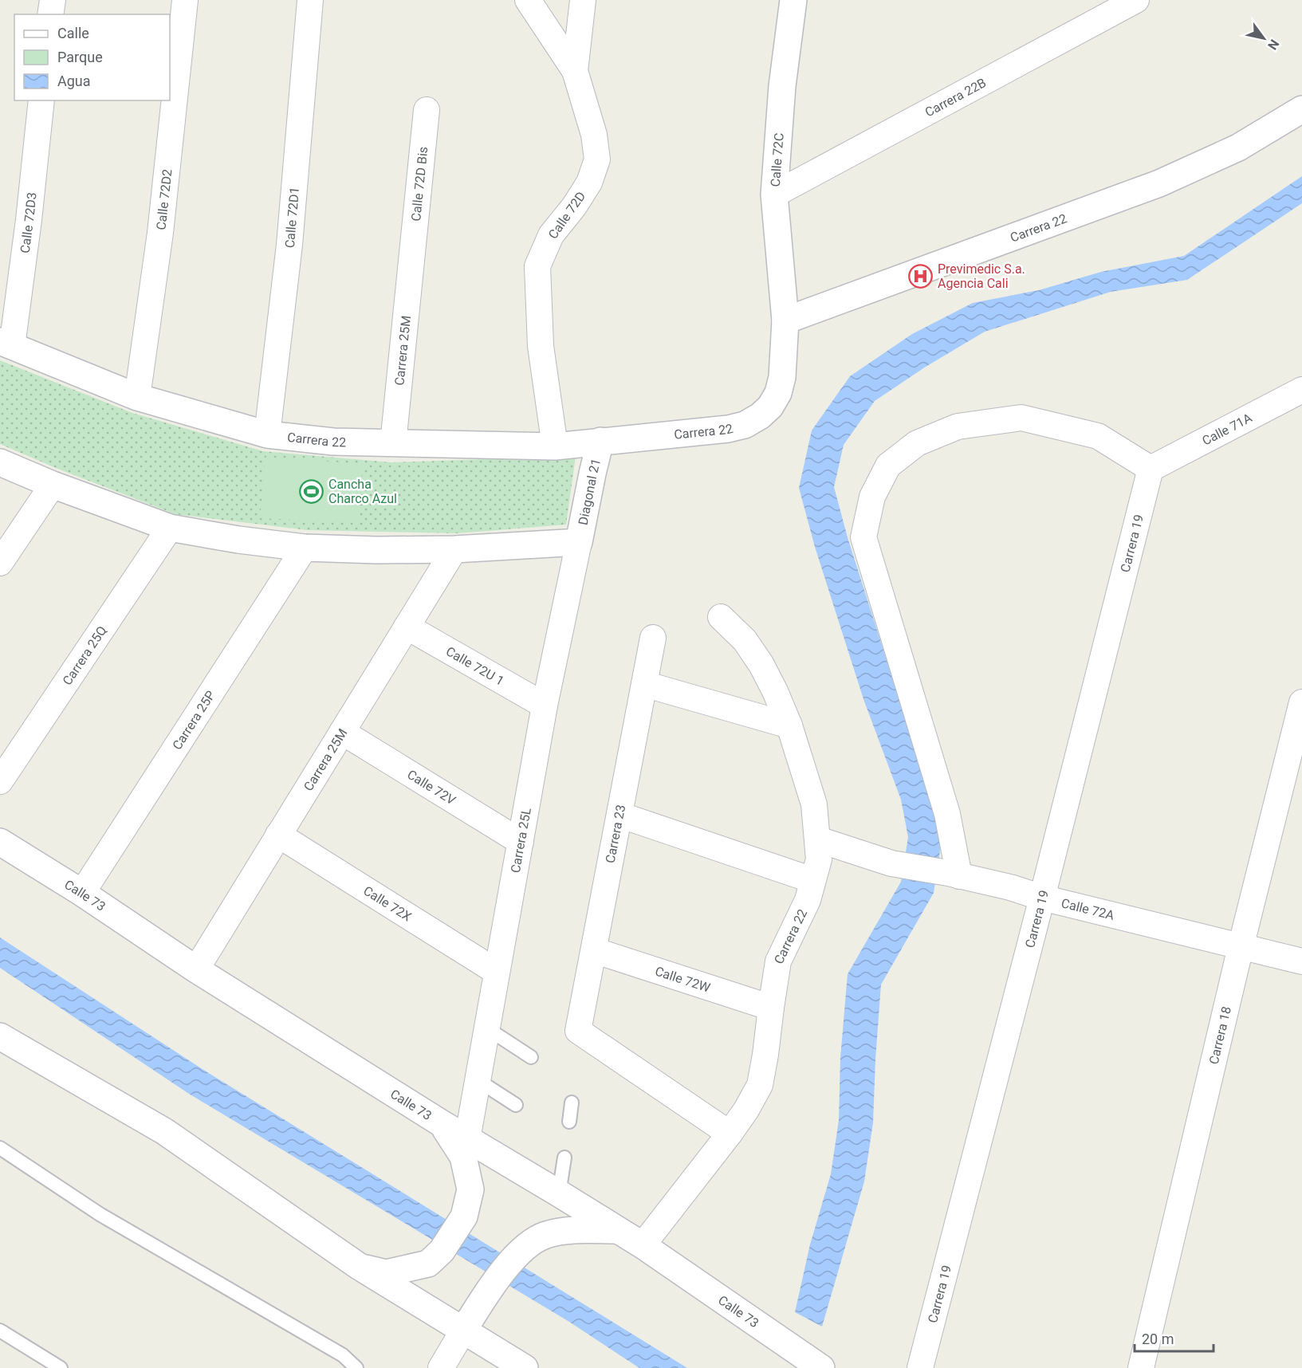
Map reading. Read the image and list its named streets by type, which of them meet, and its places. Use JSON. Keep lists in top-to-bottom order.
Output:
{
  "streets": {
    "street": [
      "Carrera 22B",
      "Calle 72C",
      "Calle 72D Bis",
      "Calle 72D2",
      "Calle 72D",
      "Calle 72D1",
      "Calle 72D3",
      "Carrera 22",
      "Carrera 25M",
      "Calle 71A",
      "Diagonal 21",
      "Carrera 19",
      "Carrera 25Q",
      "Calle 72U 1",
      "Carrera 25P",
      "Calle 72V",
      "Carrera 23",
      "Carrera 25L",
      "Calle 73",
      "Calle 72X",
      "Calle 72A",
      "Calle 72W",
      "Carrera 18"
    ]
  },
  "crossings": [
    ["Carrera 22B", "Calle 72C"],
    ["Calle 72C", "Carrera 22"],
    ["Calle 72D Bis", "Carrera 25M"],
    ["Calle 72D2", "Carrera 22"],
    ["Calle 72D", "Carrera 22"],
    ["Calle 72D1", "Carrera 22"],
    ["Calle 72D3", "Carrera 22"],
    ["Carrera 22", "Carrera 25M"],
    ["Carrera 22", "Diagonal 21"],
    ["Carrera 22", "Carrera 23"],
    ["Carrera 22", "Calle 73"],
    ["Carrera 22", "Calle 72A"],
    ["Carrera 22", "Calle 72W"],
    ["Carrera 25M", "Calle 72U 1"],
    ["Carrera 25M", "Calle 72V"],
    ["Carrera 25M", "Calle 73"],
    ["Carrera 25M", "Calle 72X"],
    ["Calle 71A", "Carrera 19"],
    ["Diagonal 21", "Carrera 25L"],
    ["Carrera 19", "Calle 72A"],
    ["Calle 72U 1", "Carrera 25L"],
    ["Carrera 25P", "Calle 73"],
    ["Calle 72V", "Carrera 25L"],
    ["Carrera 23", "Calle 72W"],
    ["Carrera 25L", "Calle 73"],
    ["Carrera 25L", "Calle 72X"],
    ["Calle 72A", "Carrera 18"]
  ],
  "places": {
    "hospital": ["Previmedic S.a. Agencia Cali"],
    "sports": ["Cancha Charco Azul"]
  },
  "legend": ["Calle", "Parque", "Agua"],
  "scale_bar": "20 m",
  "north": "bottom right"
}
